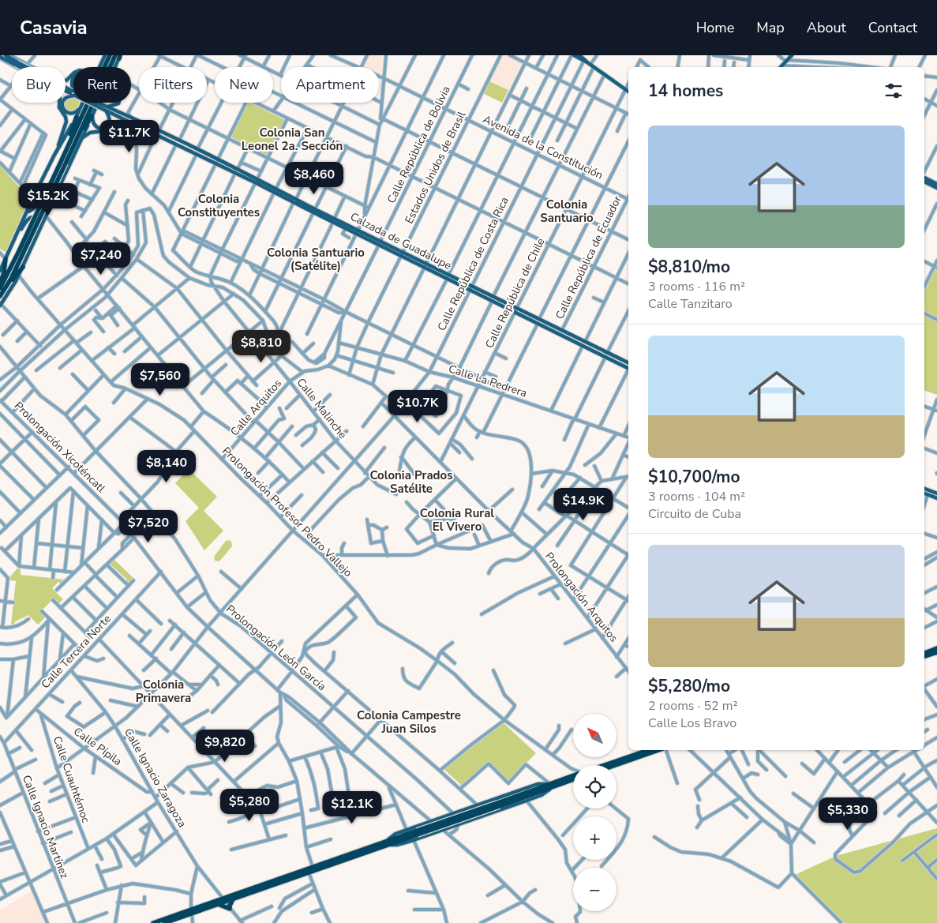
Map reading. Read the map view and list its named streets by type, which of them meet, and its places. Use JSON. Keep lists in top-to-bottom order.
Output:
{
  "streets": {
    "main road": ["Calzada de Guadalupe"],
    "street": [
      "Calle República de Bolivia",
      "Avenida de la Constitución",
      "Estados Unidos de Brasil",
      "Calle República de Ecuador",
      "Calle República de Costa Rica",
      "Calle República de Chile",
      "Calle La Pedrera",
      "Calle Arquitos",
      "Calle Malinche",
      "Prolongación Xicoténcatl",
      "Prolongación Profesor Pedro Vallejo",
      "Prolongación Arquitos",
      "Prolongación León García",
      "Calle Tercera Norte",
      "Calle Pípila",
      "Calle Ignacio Zaragoza",
      "Calle Cuauhtémoc",
      "Calle Ignacio Martínez"
    ]
  },
  "crossings": [
    ["Calle República de Bolivia", "Avenida de la Constitución"],
    ["Calle República de Bolivia", "Calzada de Guadalupe"],
    ["Avenida de la Constitución", "Estados Unidos de Brasil"],
    ["Avenida de la Constitución", "Calle República de Costa Rica"],
    ["Avenida de la Constitución", "Calle República de Chile"],
    ["Estados Unidos de Brasil", "Calzada de Guadalupe"],
    ["Estados Unidos de Brasil", "Calle La Pedrera"],
    ["Calzada de Guadalupe", "Calle República de Ecuador"],
    ["Calzada de Guadalupe", "Calle República de Costa Rica"],
    ["Calzada de Guadalupe", "Calle República de Chile"],
    ["Calle República de Costa Rica", "Calle La Pedrera"],
    ["Calle República de Costa Rica", "Calle Malinche"],
    ["Calle República de Costa Rica", "Prolongación Xicoténcatl"],
    ["Calle República de Costa Rica", "Prolongación Profesor Pedro Vallejo"],
    ["Calle República de Costa Rica", "Prolongación Arquitos"],
    ["Calle República de Costa Rica", "Prolongación León García"],
    ["Calle República de Costa Rica", "Calle Pípila"],
    ["Calle República de Costa Rica", "Calle Ignacio Zaragoza"],
    ["Calle República de Costa Rica", "Calle Cuauhtémoc"],
    ["Calle República de Chile", "Calle La Pedrera"],
    ["Calle República de Chile", "Prolongación Arquitos"],
    ["Calle Arquitos", "Calle Malinche"],
    ["Calle Arquitos", "Prolongación Profesor Pedro Vallejo"],
    ["Prolongación Xicoténcatl", "Calle Tercera Norte"],
    ["Calle Tercera Norte", "Calle Pípila"],
    ["Calle Tercera Norte", "Calle Ignacio Zaragoza"],
    ["Calle Tercera Norte", "Calle Ignacio Martínez"],
    ["Calle Pípila", "Calle Ignacio Zaragoza"],
    ["Calle Pípila", "Calle Cuauhtémoc"]
  ],
  "districts": [
    "Colonia San Leonel 2a. Sección",
    "Colonia Constituyentes",
    "Colonia Santuario",
    "Colonia Santuario (Satélite)",
    "Colonia Prados Satélite",
    "Colonia Rural El Vivero",
    "Colonia Primavera",
    "Colonia Campestre Juan Silos"
  ],
  "north": "top left",
  "page": {
    "header": "Casavia",
    "nav": [
      "Home",
      "Map",
      "About",
      "Contact"
    ],
    "chip": [
      "Buy",
      "Rent",
      "Filters",
      "New",
      "Apartment"
    ],
    "heading": "14 homes",
    "list": [
      {
        "name": "$8,810/mo",
        "note": "3 rooms · 116 m² · Calle Tanzitaro"
      },
      {
        "name": "$10,700/mo",
        "note": "3 rooms · 104 m² · Circuito de Cuba"
      },
      {
        "name": "$5,280/mo",
        "note": "2 rooms · 52 m² · Calle Los Bravo"
      }
    ],
    "price": [
      "$11.7K",
      "$8,460",
      "$15.2K",
      "$7,240",
      "$8,810",
      "$7,560",
      "$10.7K",
      "$8,140",
      "$14.9K",
      "$7,520",
      "$9,820",
      "$5,280",
      "$12.1K",
      "$5,330"
    ],
    "map_buttons": ["+", "−"]
  }
}
